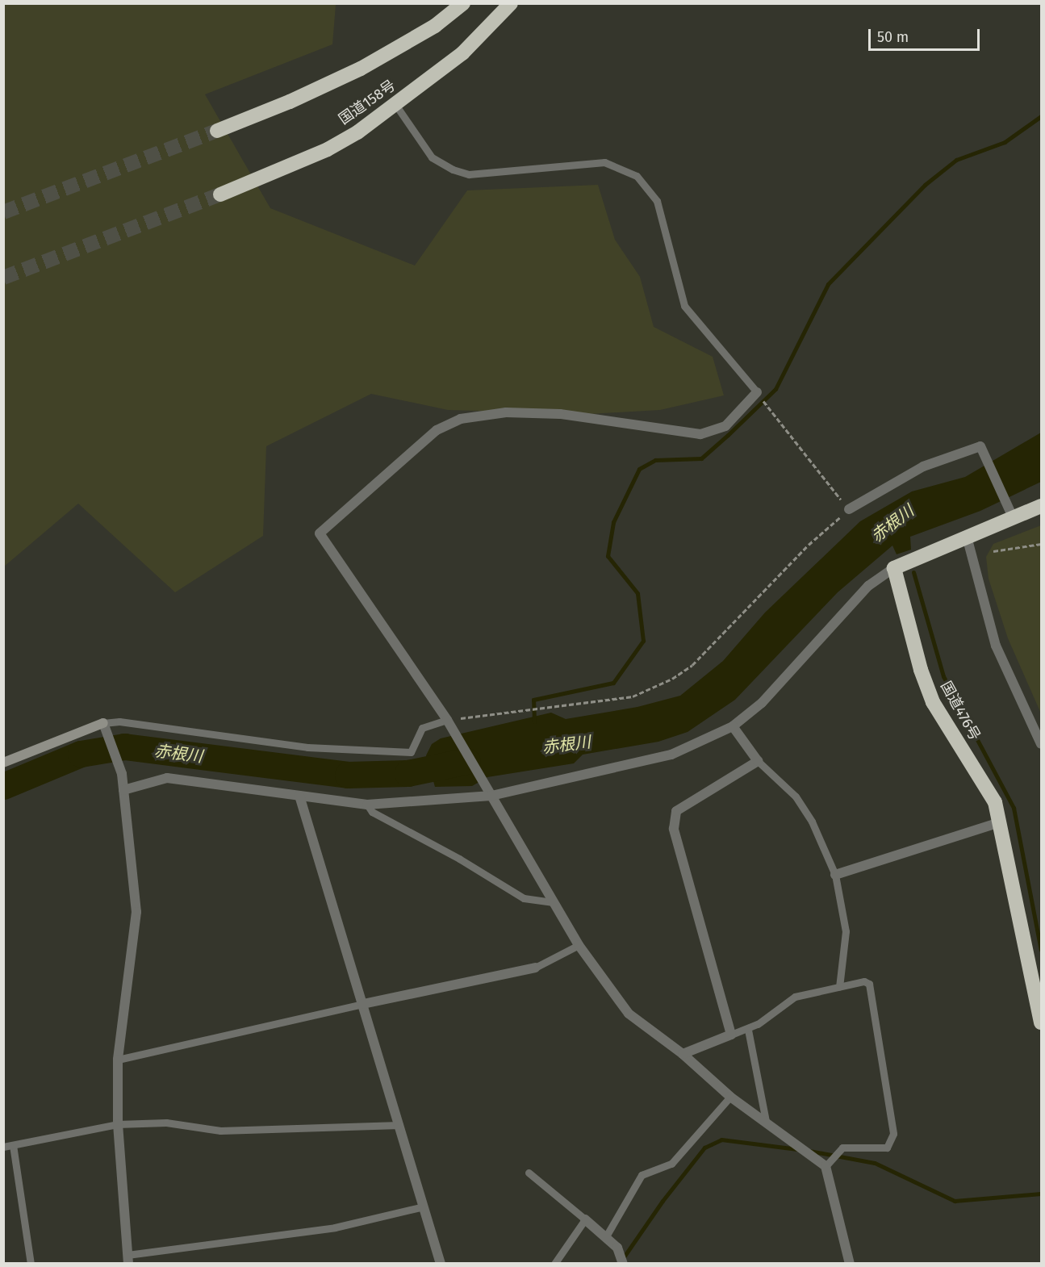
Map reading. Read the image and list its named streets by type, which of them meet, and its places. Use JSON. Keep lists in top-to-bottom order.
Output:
{
  "streets": {
    "highway": ["国道158号", "国道476号"]
  },
  "water": ["赤根川"],
  "scale_bar": "50 m"
}
